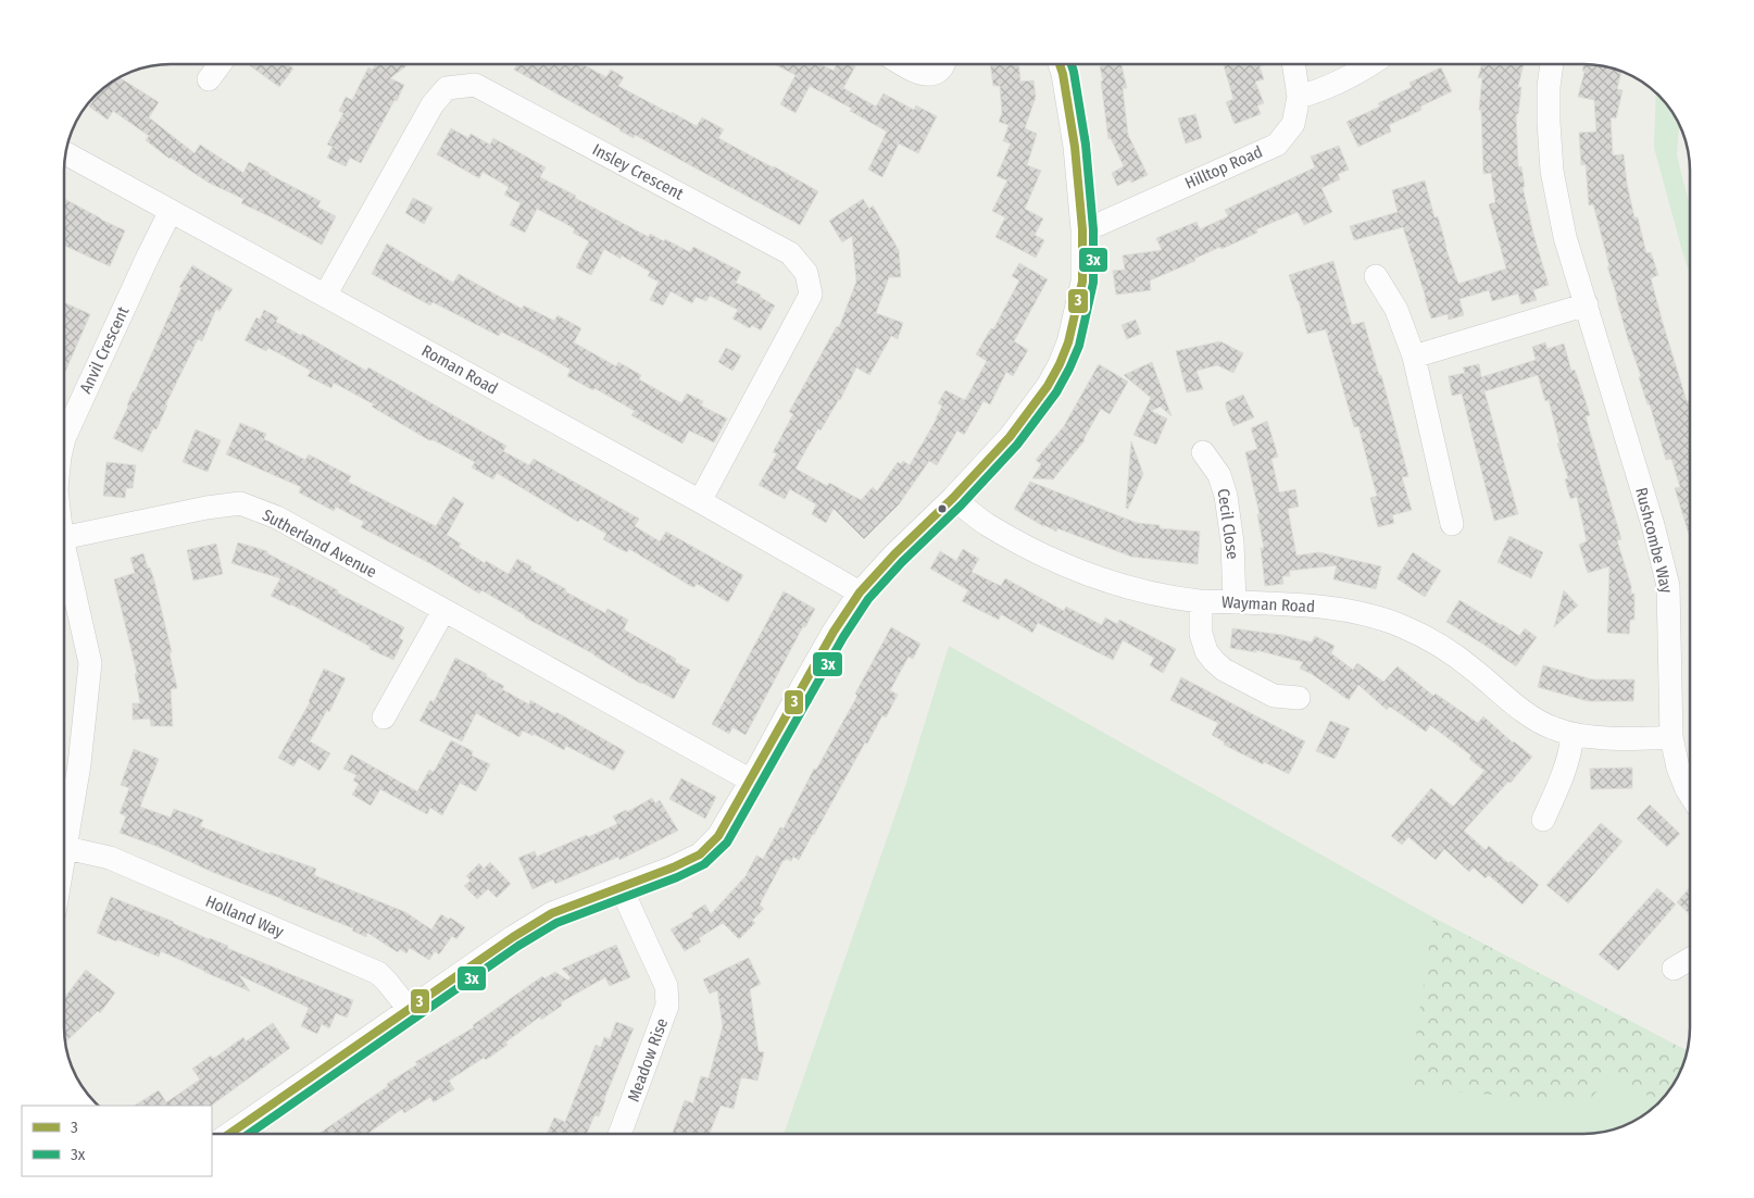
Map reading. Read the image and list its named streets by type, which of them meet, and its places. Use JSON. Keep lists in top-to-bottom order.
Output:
{
  "streets": {
    "street": [
      "Hilltop Road",
      "Insley Crescent",
      "Anvil Crescent",
      "Roman Road",
      "Cecil Close",
      "Rushcombe Way",
      "Sutherland Avenue",
      "Wayman Road",
      "Holland Way",
      "Meadow Rise"
    ]
  },
  "crossings": [
    ["Insley Crescent", "Roman Road"],
    ["Anvil Crescent", "Roman Road"],
    ["Anvil Crescent", "Holland Way"],
    ["Cecil Close", "Wayman Road"],
    ["Rushcombe Way", "Wayman Road"]
  ],
  "lines": ["transit line 3", "transit line 3x"],
  "legend": ["3", "3x"]
}
